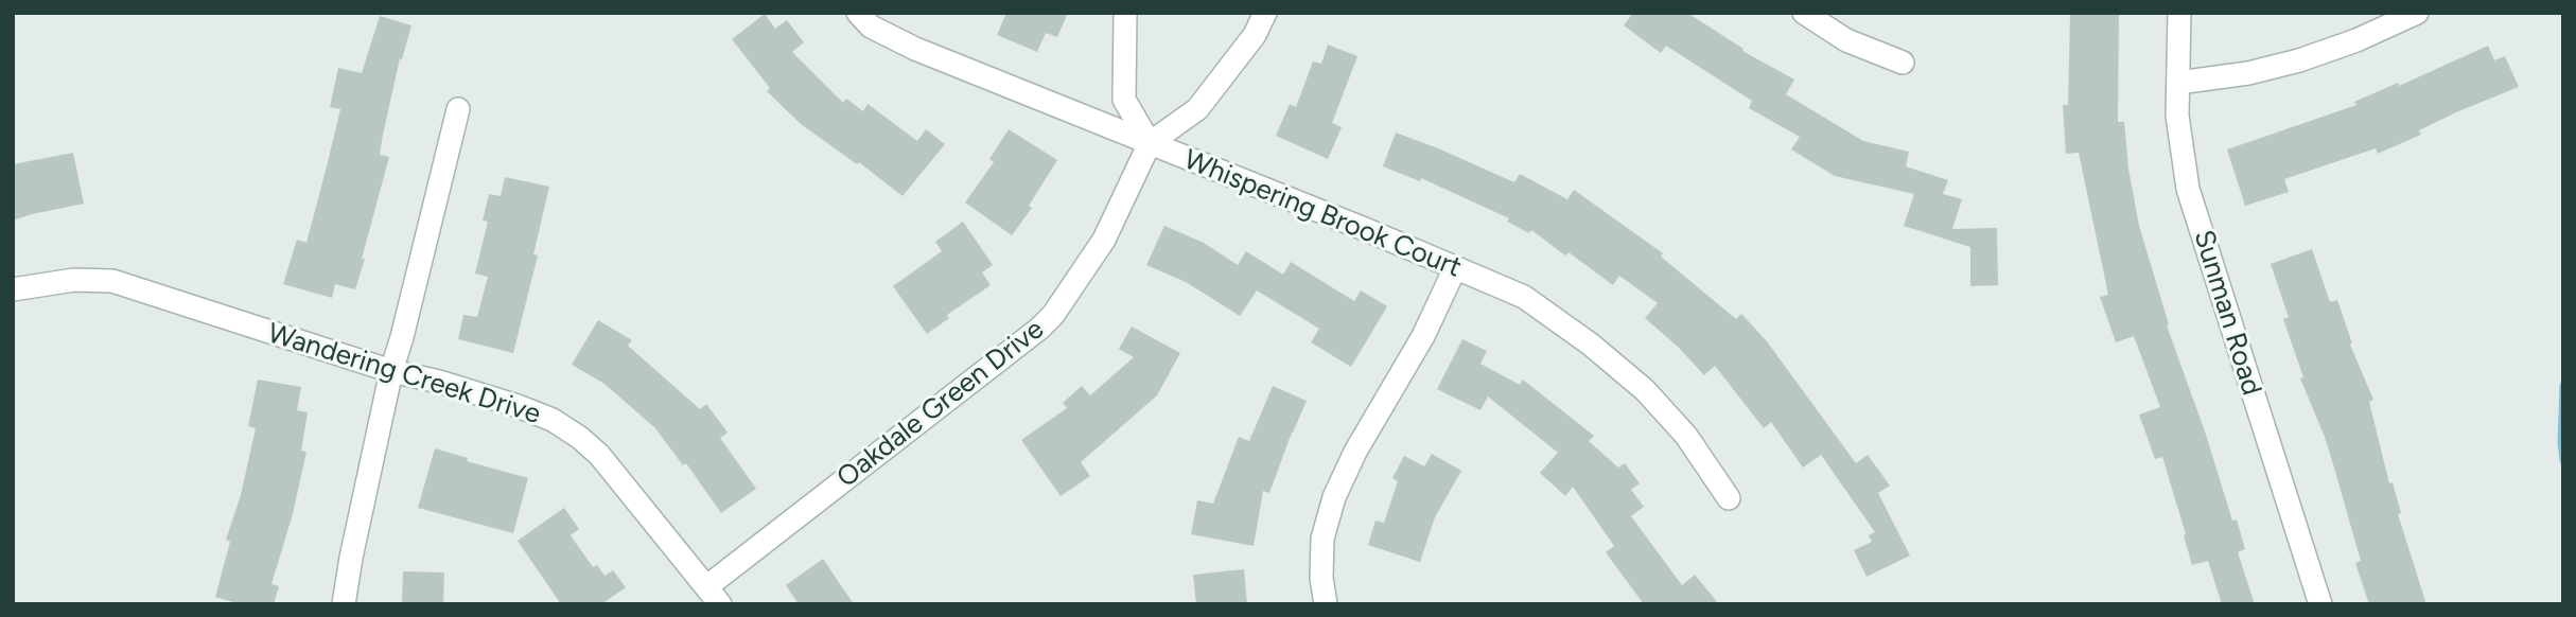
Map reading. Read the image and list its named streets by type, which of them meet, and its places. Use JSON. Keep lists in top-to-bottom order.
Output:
{
  "streets": {
    "street": [
      "Whispering Brook Court",
      "Sunman Road",
      "Wandering Creek Drive",
      "Oakdale Green Drive"
    ]
  },
  "crossings": [
    ["Whispering Brook Court", "Oakdale Green Drive"],
    ["Wandering Creek Drive", "Oakdale Green Drive"]
  ]
}
